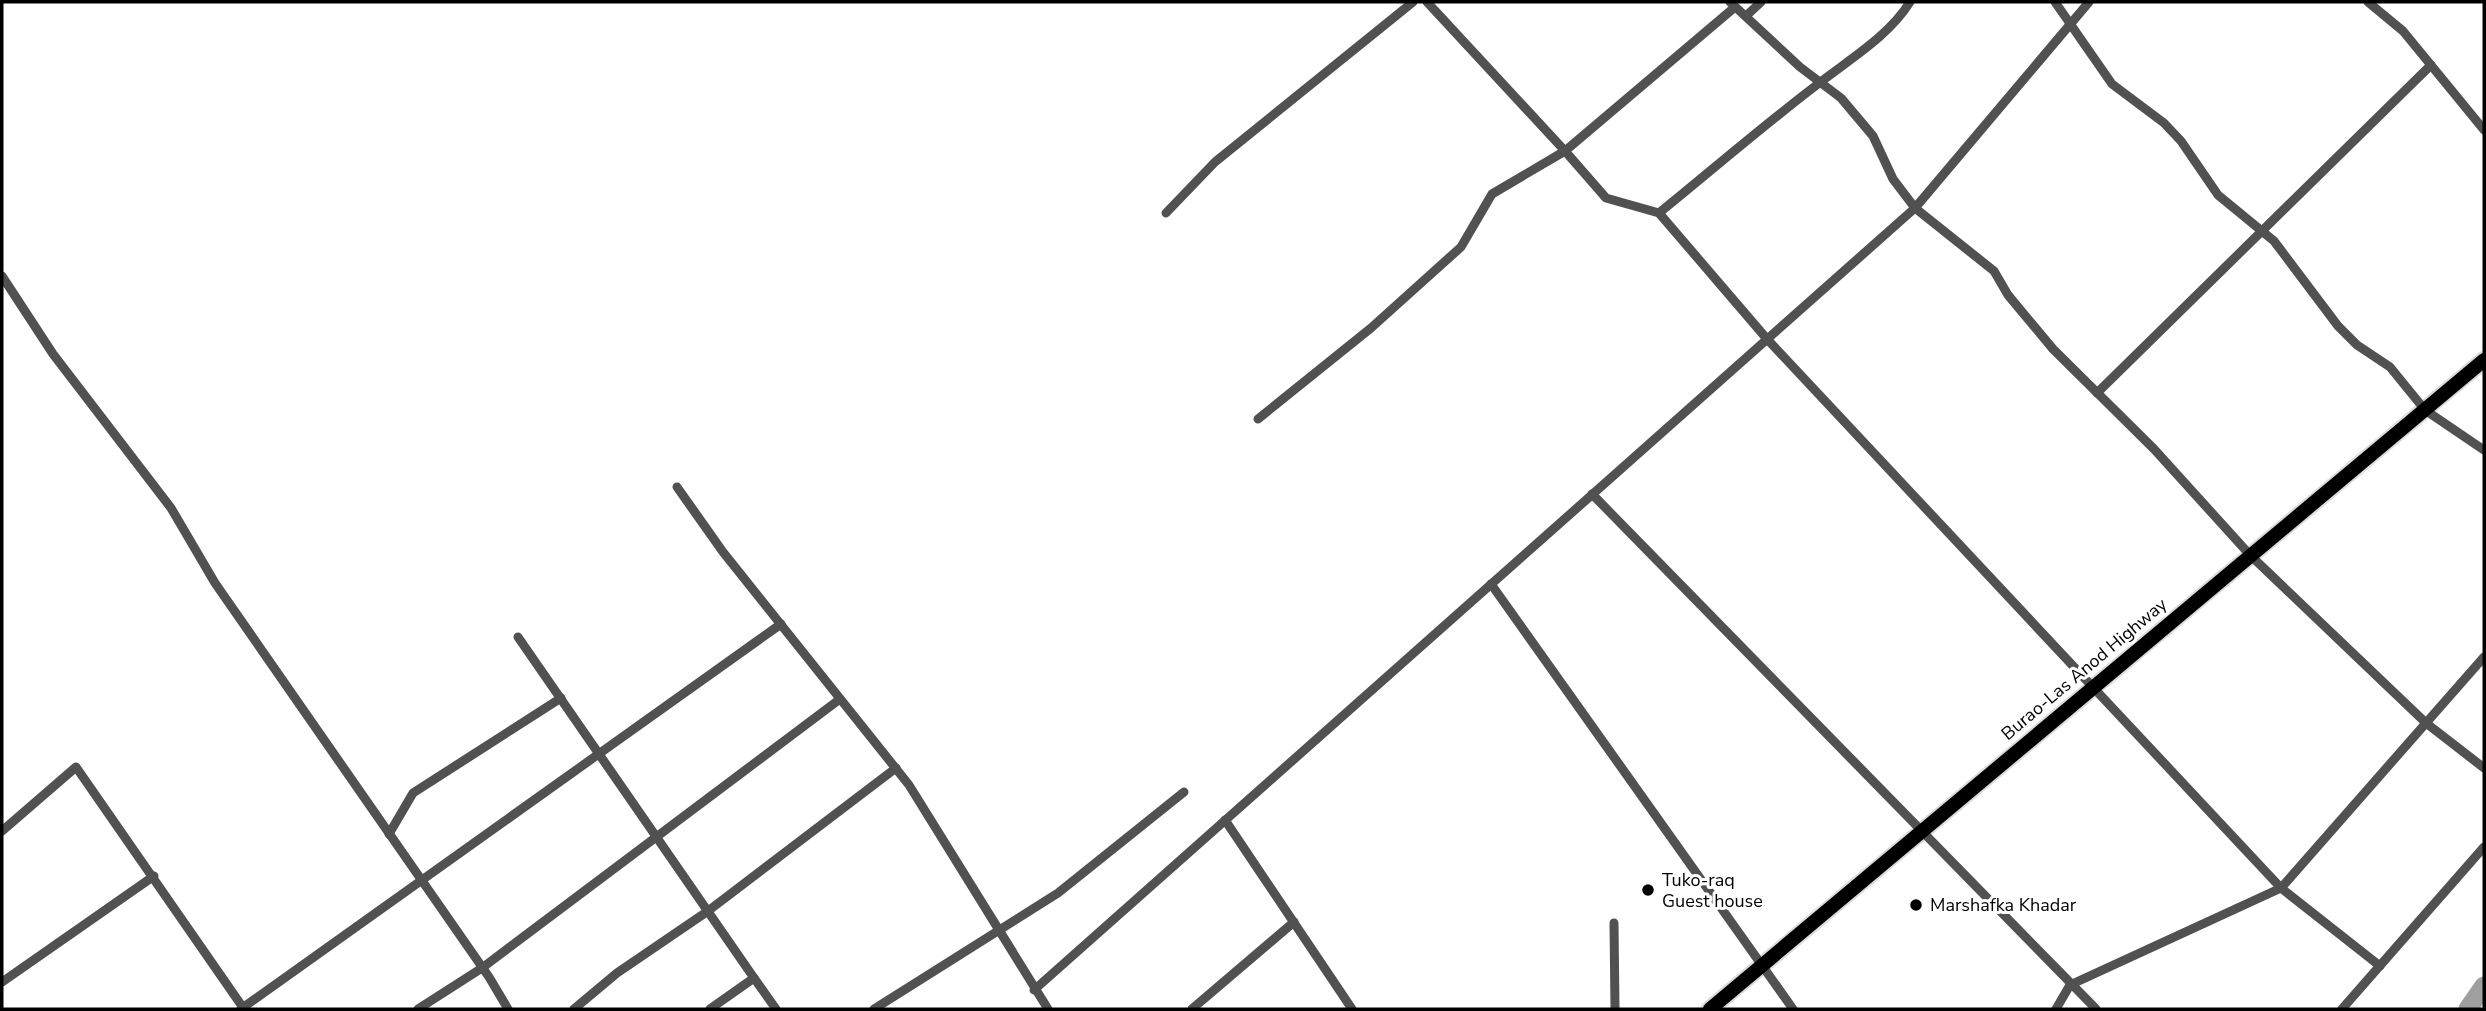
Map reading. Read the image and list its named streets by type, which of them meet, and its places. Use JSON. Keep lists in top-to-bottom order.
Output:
{
  "streets": {
    "highway": ["Burao-Las Anod Highway"]
  },
  "places": ["Tuko-raq Guest house", "Marshafka Khadar"]
}
